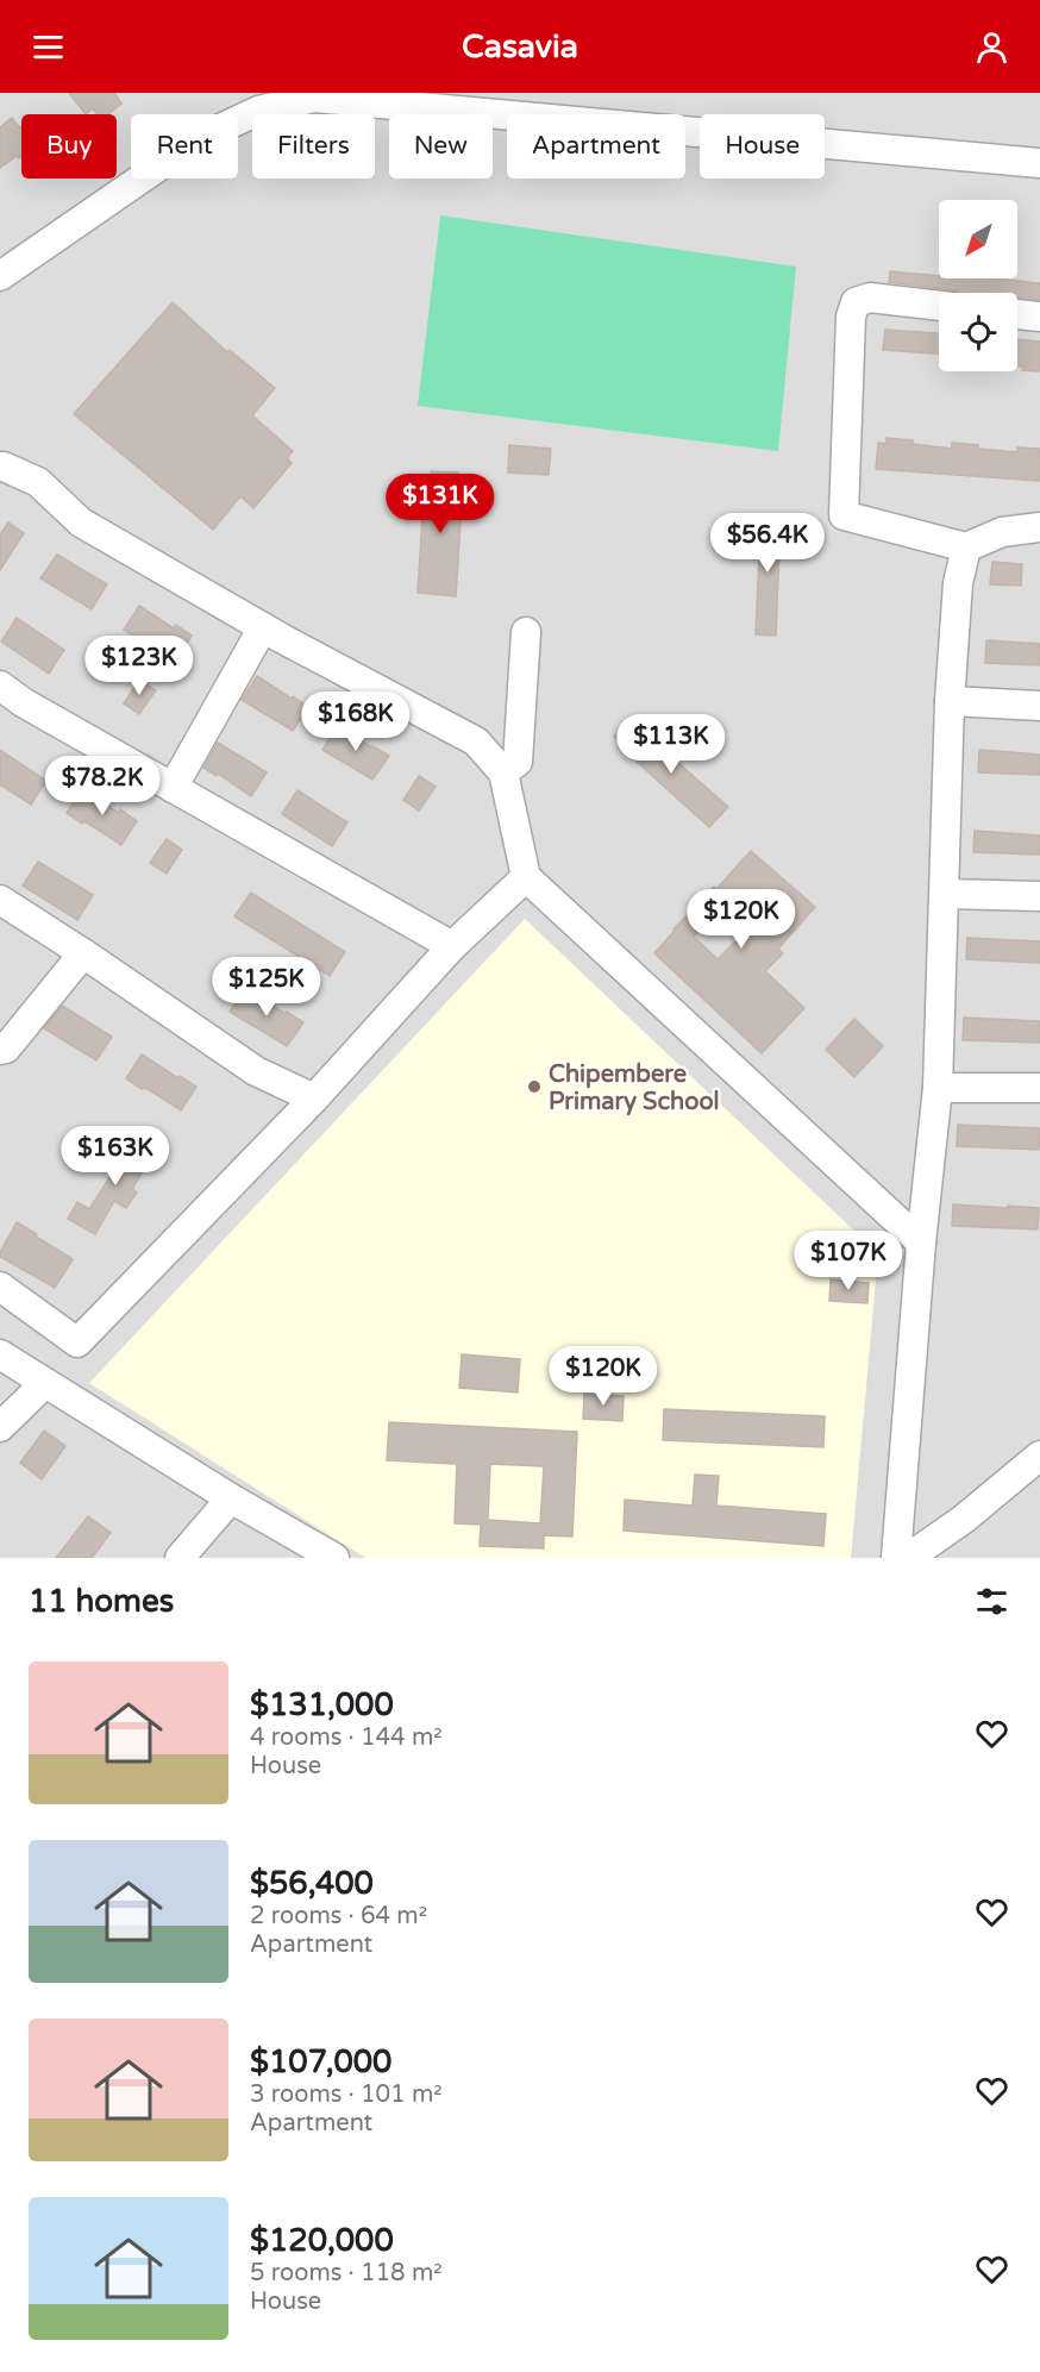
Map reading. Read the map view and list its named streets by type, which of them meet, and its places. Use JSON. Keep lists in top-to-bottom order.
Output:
{
  "places": ["Chipembere Primary School"],
  "north": "bottom left",
  "page": {
    "header": "Casavia",
    "chip": [
      "Buy",
      "Rent",
      "Filters",
      "New",
      "Apartment",
      "House"
    ],
    "price": [
      "$131K",
      "$56.4K",
      "$123K",
      "$168K",
      "$113K",
      "$78.2K",
      "$120K",
      "$125K",
      "$163K",
      "$107K",
      "$120K"
    ],
    "heading": "11 homes",
    "list": [
      {
        "name": "$131,000",
        "note": "4 rooms · 144 m² · House"
      },
      {
        "name": "$56,400",
        "note": "2 rooms · 64 m² · Apartment"
      },
      {
        "name": "$107,000",
        "note": "3 rooms · 101 m² · Apartment"
      },
      {
        "name": "$120,000",
        "note": "5 rooms · 118 m² · House"
      }
    ]
  }
}
